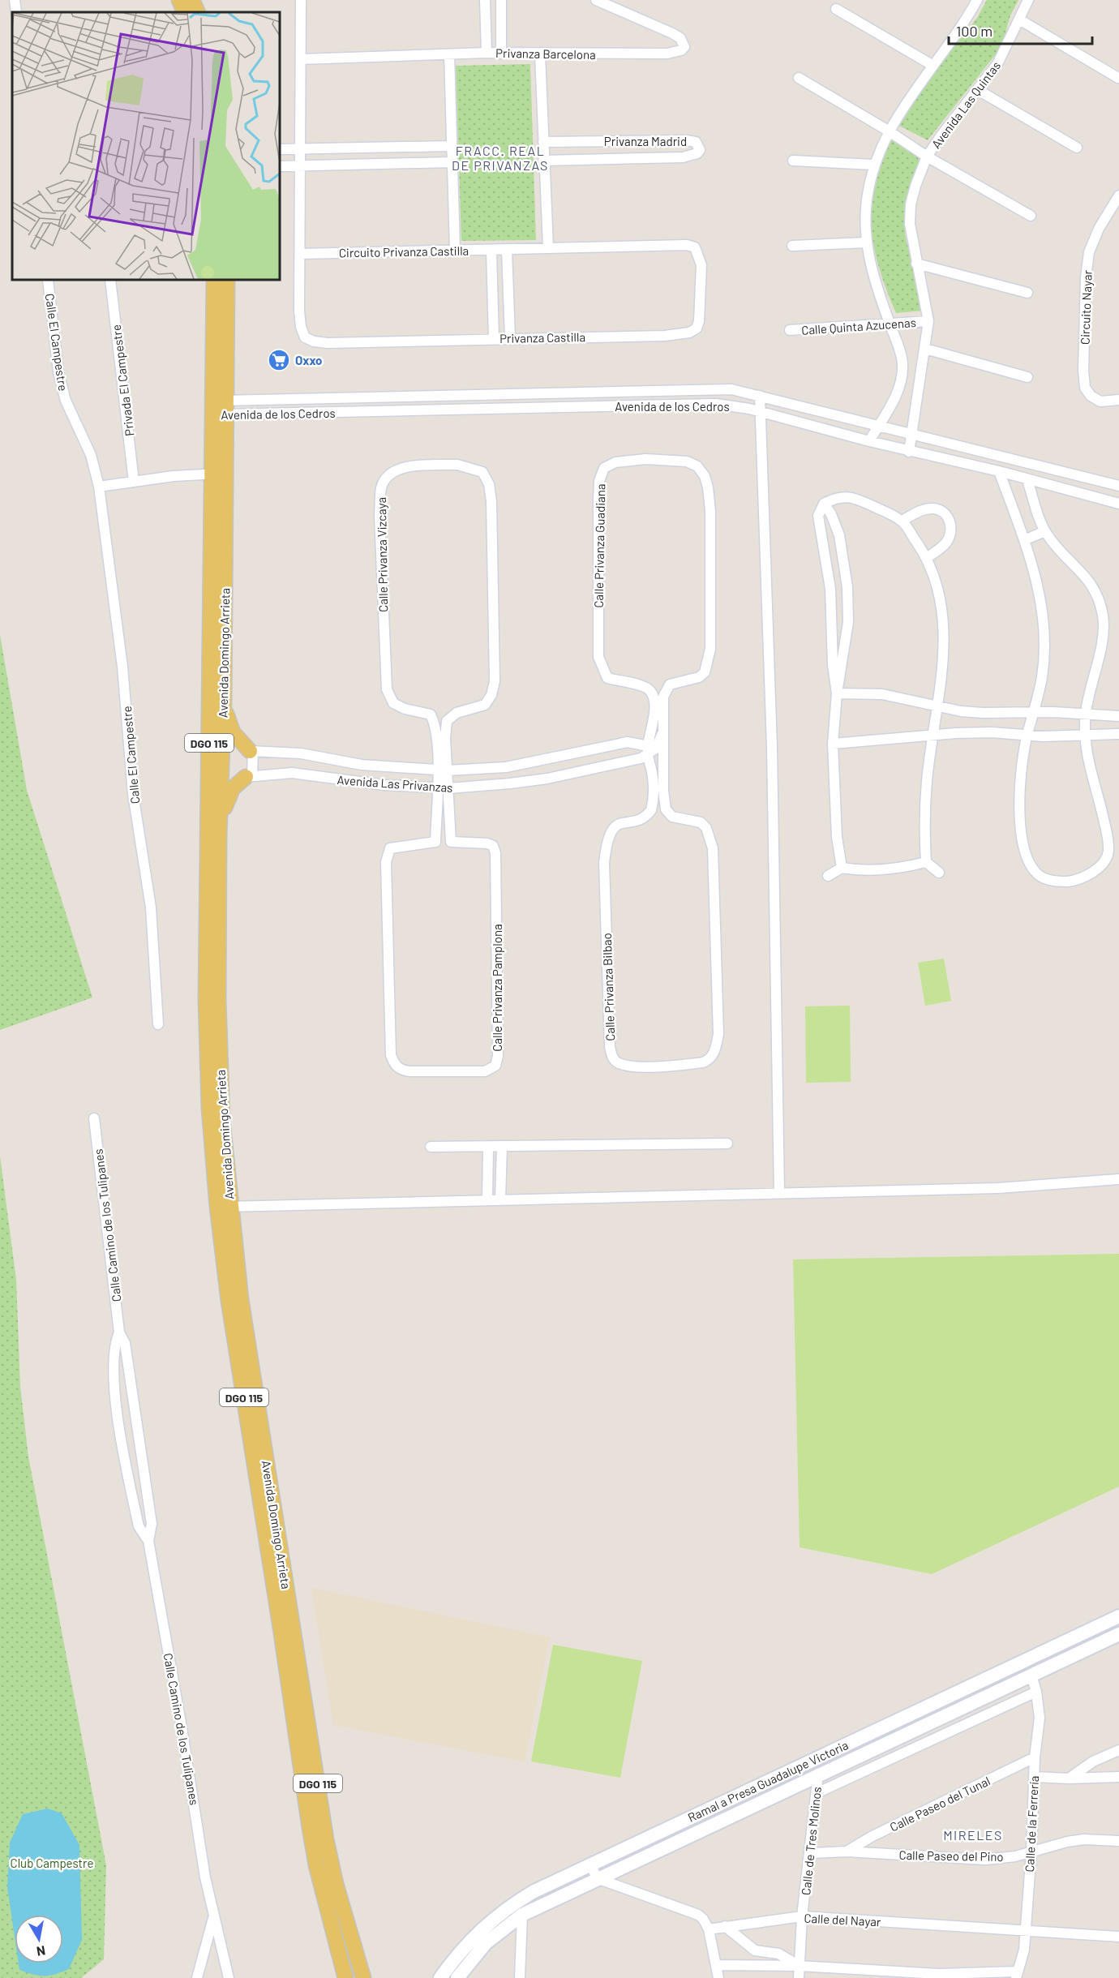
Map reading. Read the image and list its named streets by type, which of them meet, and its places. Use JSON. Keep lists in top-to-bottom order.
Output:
{
  "streets": {
    "main road": ["Avenida Domingo Arrieta", "DGO 115", "Ramal a Presa Guadalupe Victoria"],
    "street": [
      "Privanza Barcelona",
      "Avenida Las Quintas",
      "Privanza Madrid",
      "Circuito Privanza Castilla",
      "Circuito Nayar",
      "Calle Quinta Azucenas",
      "Privanza Castilla",
      "Calle El Campestre",
      "Privada El Campestre",
      "Avenida de los Cedros",
      "Calle Privanza Guadiana",
      "Calle Privanza Vizcaya",
      "Avenida Las Privanzas",
      "Calle Privanza Bilbao",
      "Calle Privanza Pamplona",
      "Calle Camino de los Tulipanes",
      "Calle Paseo del Tunal",
      "Calle de la Ferrería",
      "Calle de Tres Molinos",
      "Calle Paseo del Pino",
      "Calle del Nayar"
    ]
  },
  "crossings": [
    ["Privanza Barcelona", "Privanza Castilla"],
    ["Avenida Las Quintas", "Calle Quinta Azucenas"],
    ["Avenida Las Quintas", "Avenida de los Cedros"],
    ["Circuito Privanza Castilla", "Privanza Castilla"],
    ["Avenida de los Cedros", "Avenida Domingo Arrieta"],
    ["Calle Privanza Guadiana", "Avenida Las Privanzas"],
    ["Calle Privanza Guadiana", "Calle Privanza Bilbao"],
    ["Calle Privanza Vizcaya", "Avenida Las Privanzas"],
    ["Calle Privanza Vizcaya", "Calle Privanza Pamplona"],
    ["Avenida Las Privanzas", "Calle Privanza Bilbao"],
    ["Avenida Las Privanzas", "Calle Privanza Pamplona"],
    ["Ramal a Presa Guadalupe Victoria", "Calle de la Ferrería"],
    ["Ramal a Presa Guadalupe Victoria", "Calle de Tres Molinos"],
    ["Calle Paseo del Tunal", "Calle de la Ferrería"],
    ["Calle Paseo del Tunal", "Calle Paseo del Pino"],
    ["Calle de la Ferrería", "Calle Paseo del Pino"],
    ["Calle de la Ferrería", "Calle del Nayar"],
    ["Calle de Tres Molinos", "Calle Paseo del Pino"],
    ["Calle de Tres Molinos", "Calle del Nayar"]
  ],
  "districts": ["FRACC. REAL DE PRIVANZAS", "MIRELES"],
  "parks": ["Club Campestre"],
  "places": {
    "supermarket": ["Oxxo"]
  },
  "scale_bar": "100 m",
  "north": "bottom"
}
